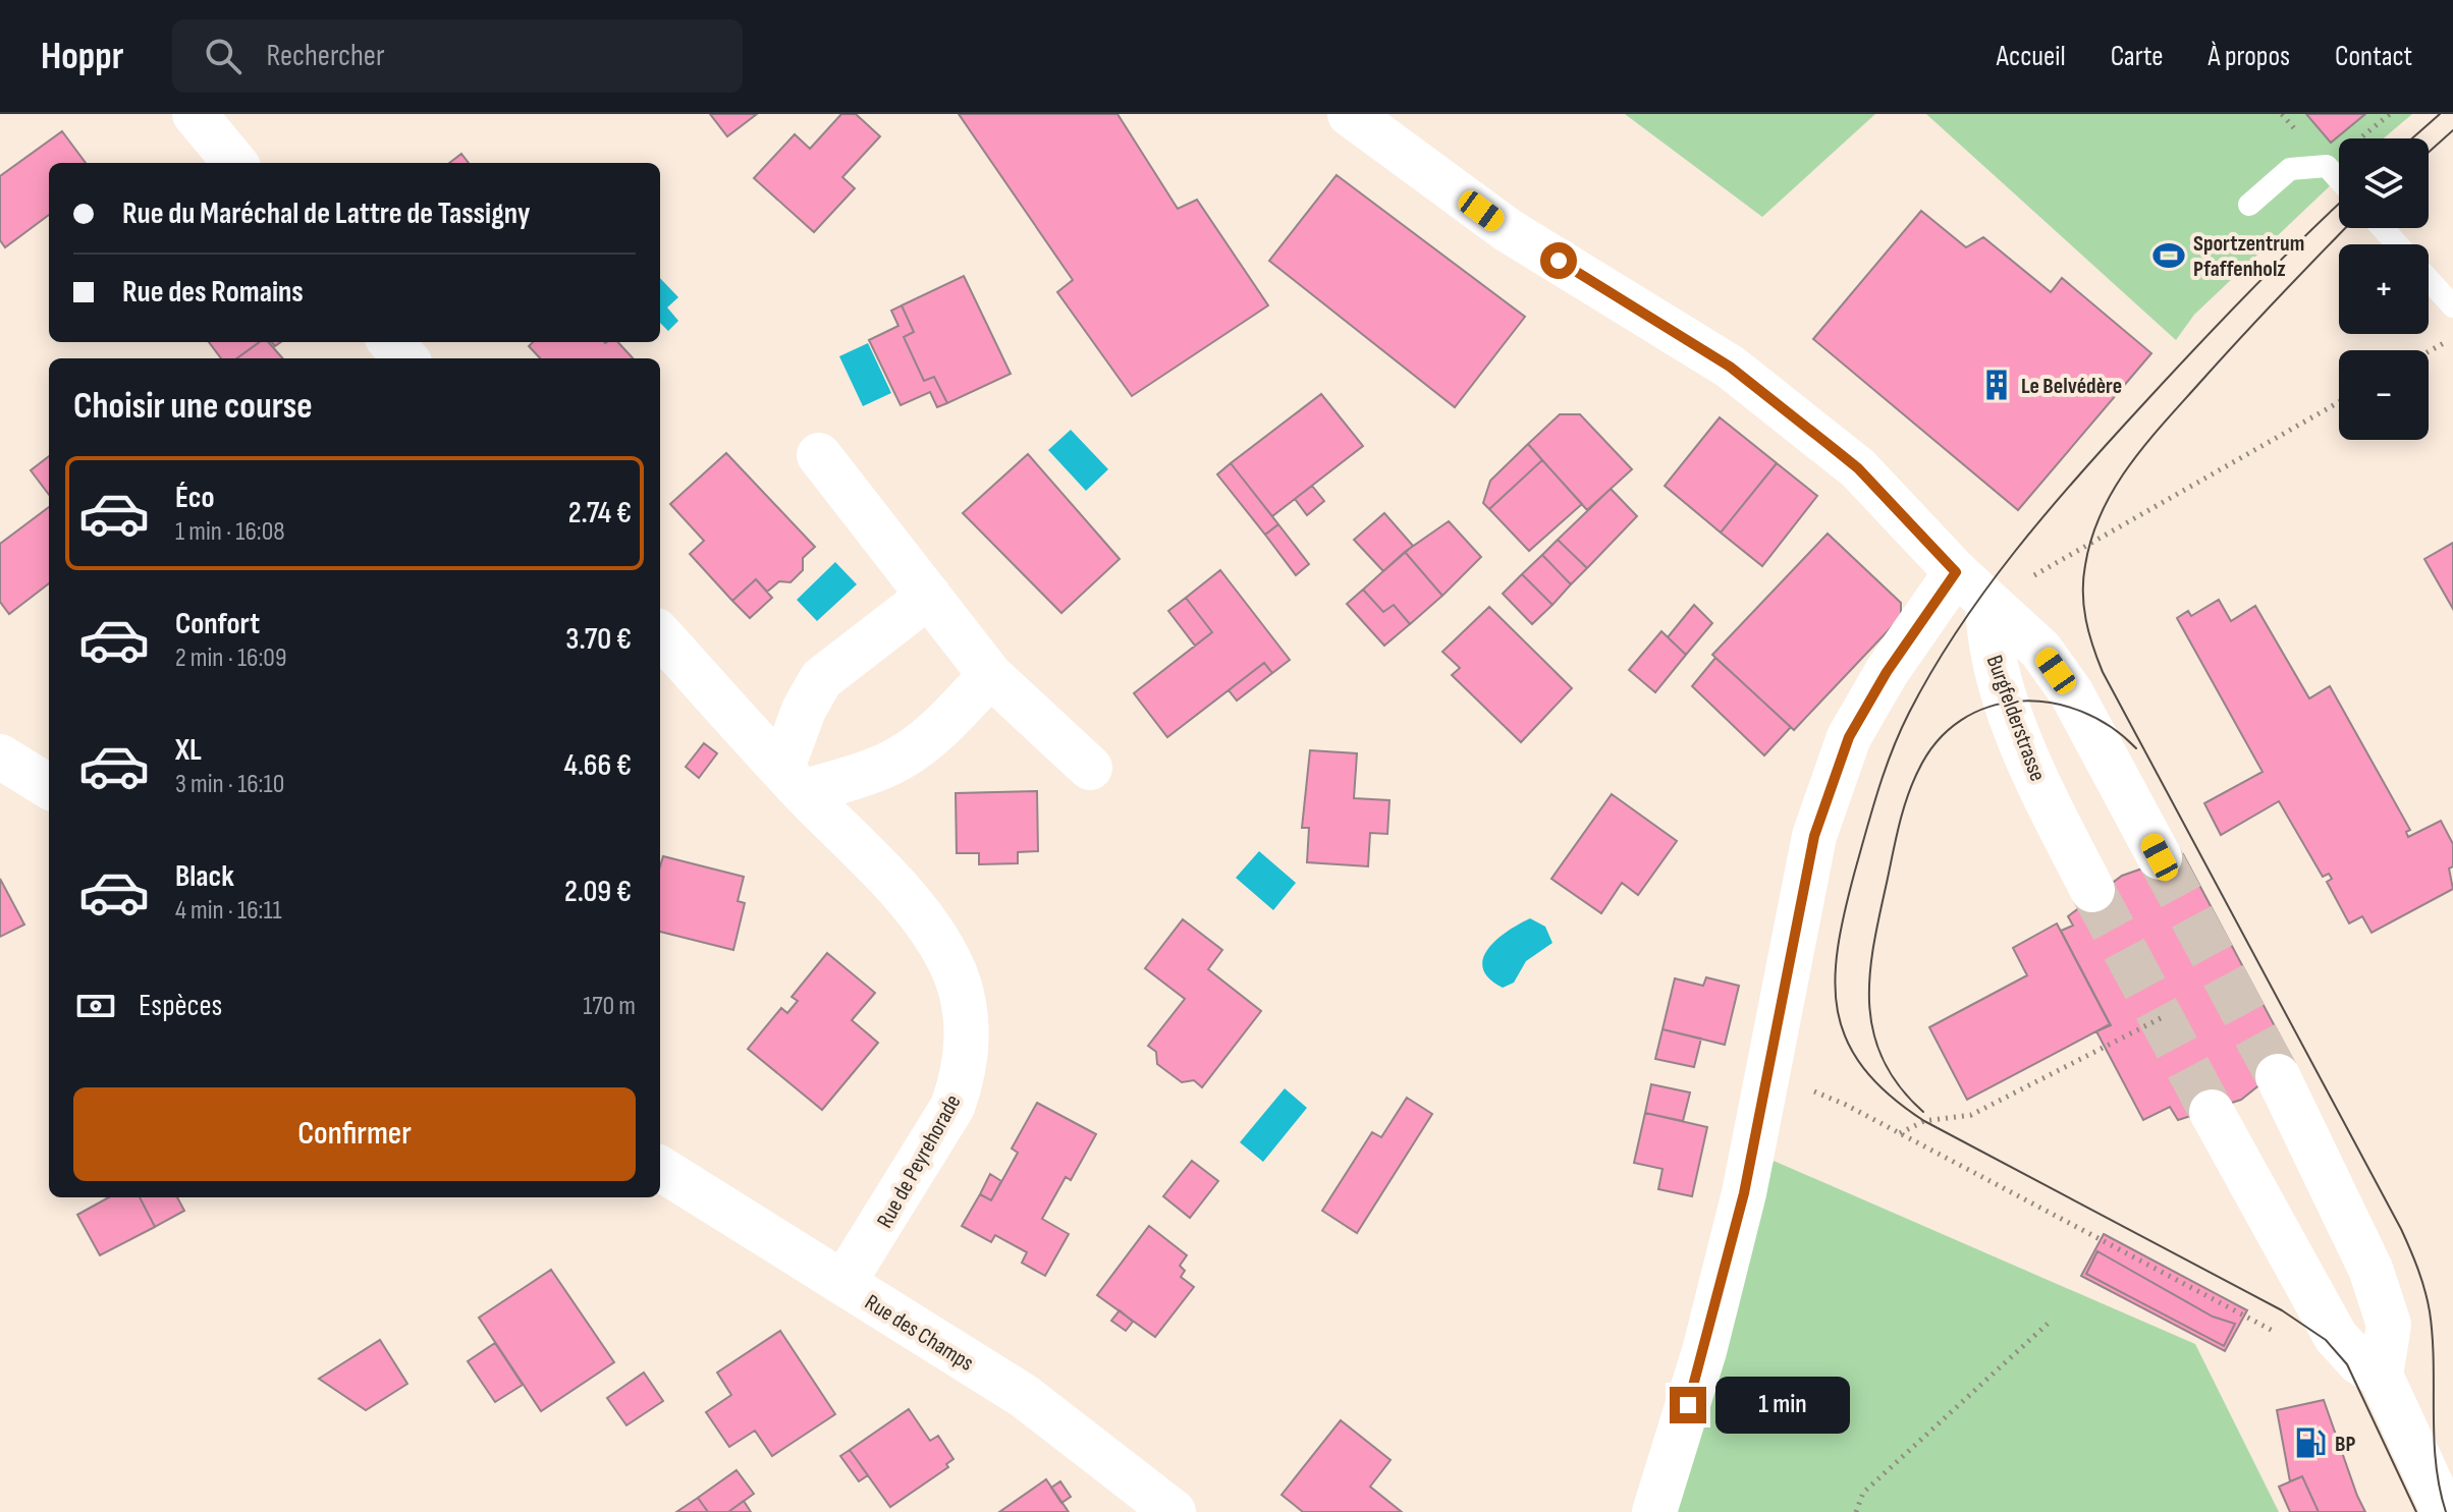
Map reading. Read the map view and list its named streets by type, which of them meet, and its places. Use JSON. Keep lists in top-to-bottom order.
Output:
{
  "streets": {
    "street": ["Burgfelderstrasse", "Rue de Peyrehorade", "Rue des Champs"]
  },
  "crossings": [
    ["Rue de Peyrehorade", "Rue des Champs"]
  ],
  "places": {
    "sports": ["Sportzentrum Pfaffenholz"],
    "building": ["Le Belvédère"],
    "fuel station": ["BP"]
  },
  "page": {
    "header": "Hoppr",
    "search": "Rechercher",
    "nav": [
      "Accueil",
      "Carte",
      "À propos",
      "Contact"
    ],
    "map_buttons": ["+", "−"],
    "banner": ["Rue du Maréchal de Lattre de Tassigny", "Rue des Romains"],
    "heading": "Choisir une course",
    "list": [
      {
        "name": "Éco",
        "note": "1 min · 16:08",
        "value": "2.74 €"
      },
      {
        "name": "Confort",
        "note": "2 min · 16:09",
        "value": "3.70 €"
      },
      {
        "name": "XL",
        "note": "3 min · 16:10",
        "value": "4.66 €"
      },
      {
        "name": "Black",
        "note": "4 min · 16:11",
        "value": "2.09 €"
      }
    ],
    "pay": ["Espèces", "170 m"],
    "buttons": "Confirmer",
    "bubble": "1 min"
  }
}
